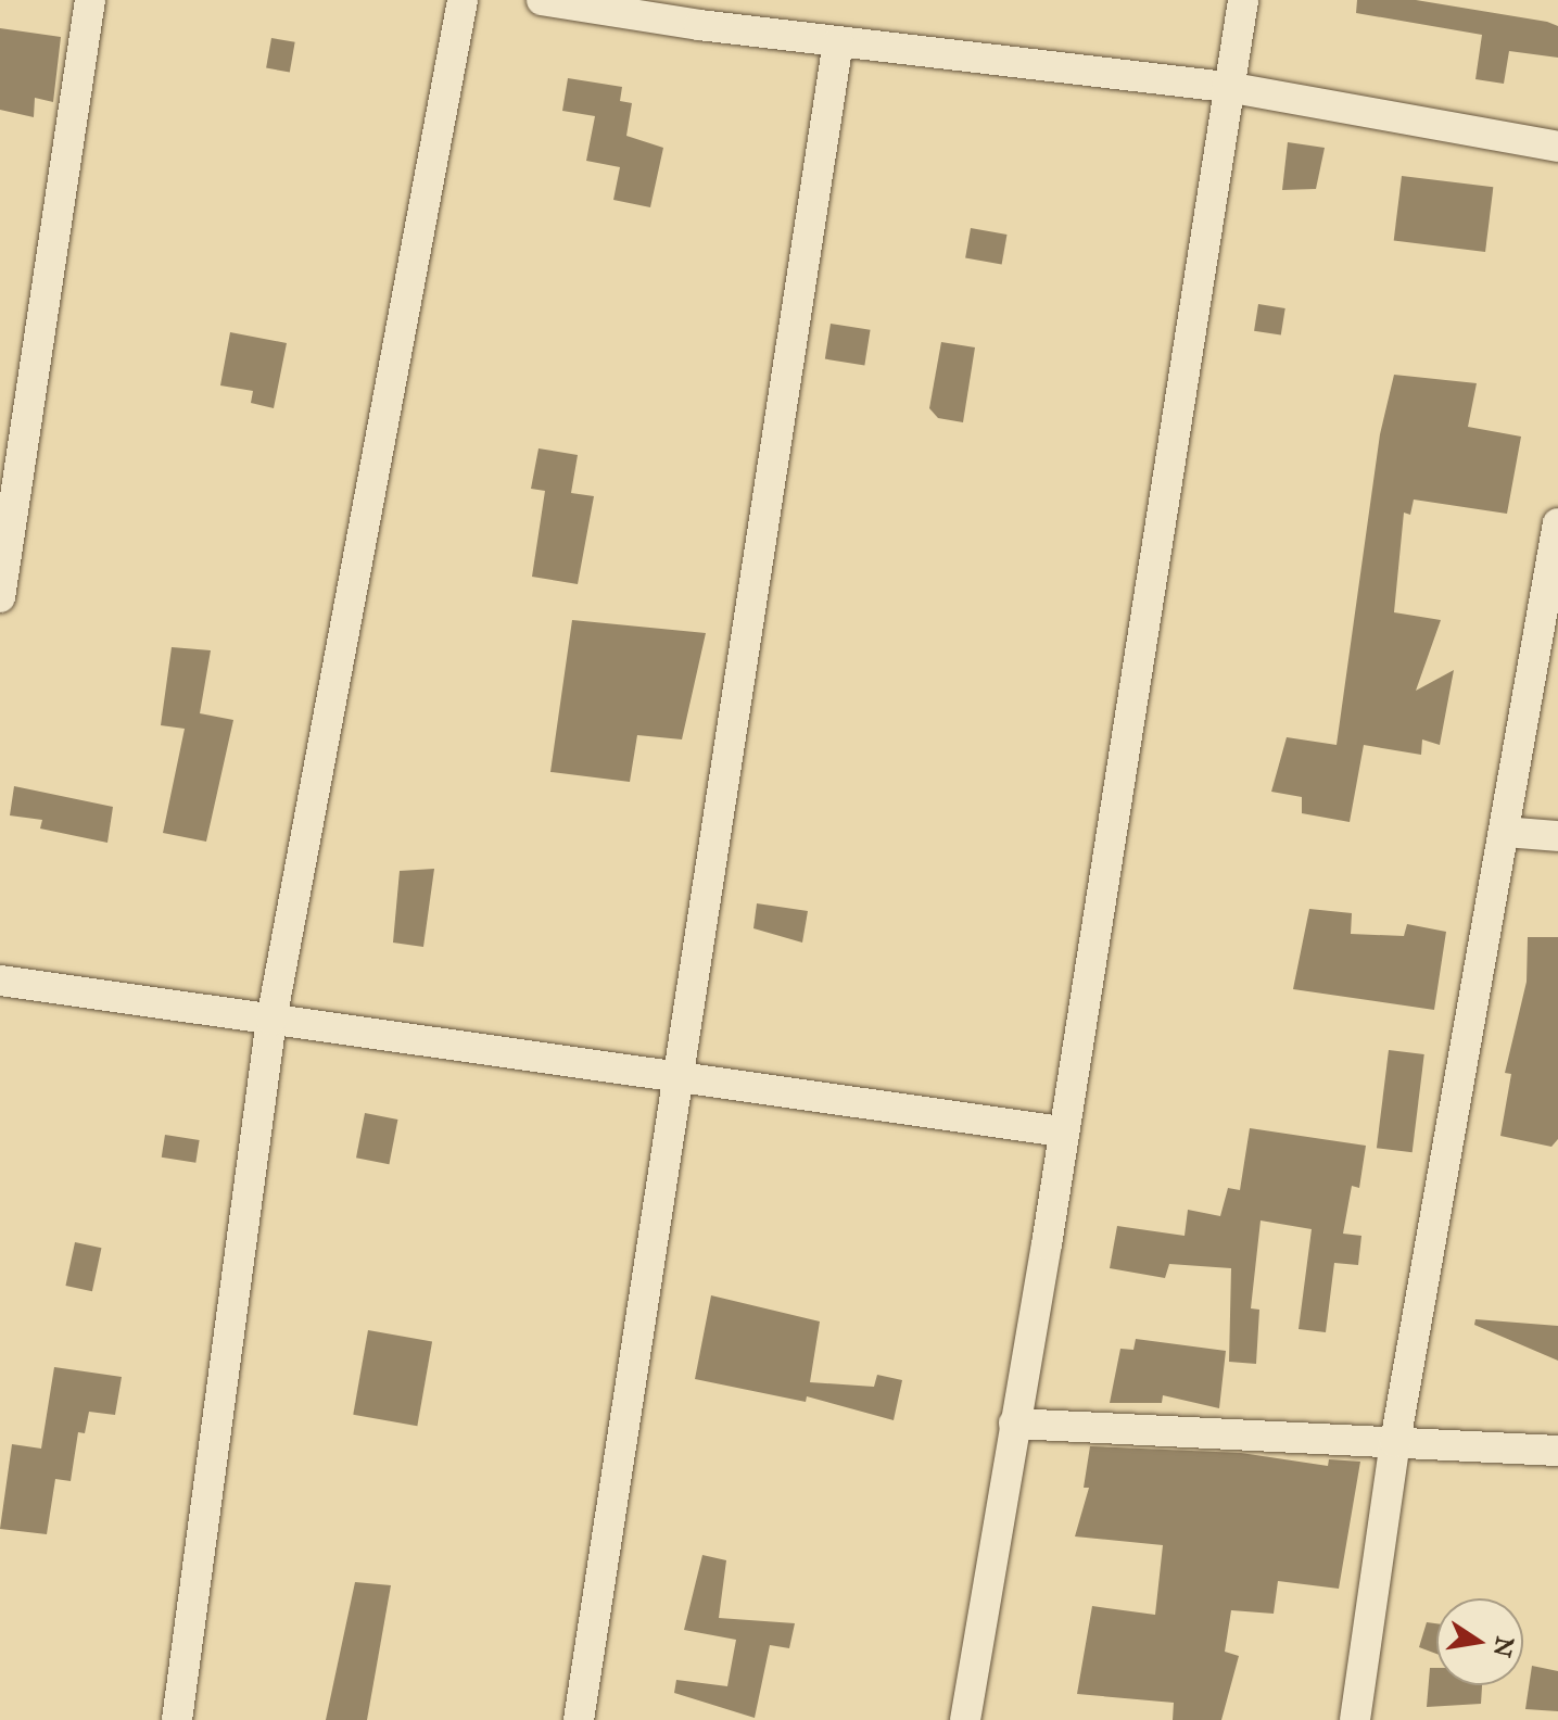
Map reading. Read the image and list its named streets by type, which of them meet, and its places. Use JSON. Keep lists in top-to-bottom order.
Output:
{
  "north": "right"
}
